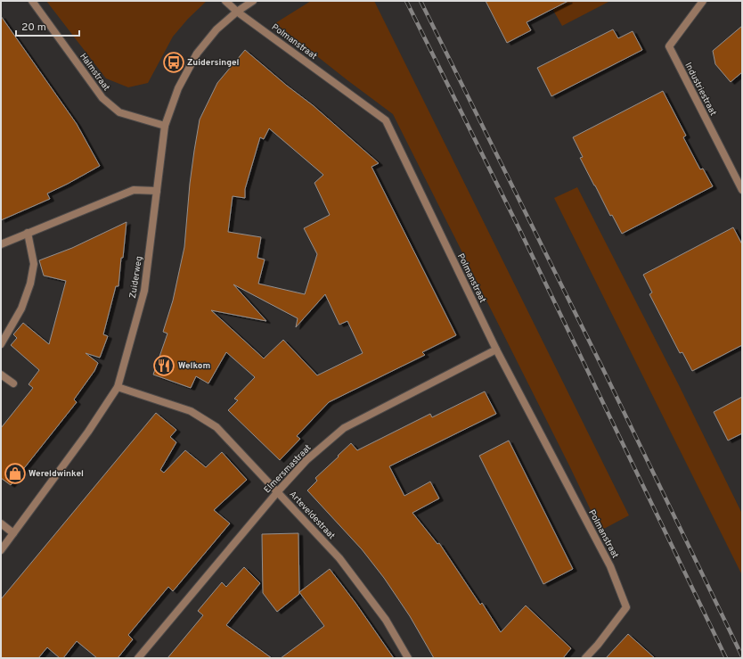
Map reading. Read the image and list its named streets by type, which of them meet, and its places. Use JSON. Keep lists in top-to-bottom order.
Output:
{
  "streets": {
    "street": [
      "Polmanstraat",
      "Halmstraat",
      "Industriestraat",
      "Zuiderweg",
      "Elmersmastraat",
      "Arteveldestraat"
    ]
  },
  "crossings": [
    ["Polmanstraat", "Zuiderweg"],
    ["Polmanstraat", "Elmersmastraat"],
    ["Halmstraat", "Zuiderweg"],
    ["Zuiderweg", "Arteveldestraat"],
    ["Elmersmastraat", "Arteveldestraat"]
  ],
  "places": {
    "bus stop": ["Zuidersingel"],
    "restaurant": ["Welkom"],
    "shop": ["Wereldwinkel"]
  },
  "scale_bar": "20 m"
}
